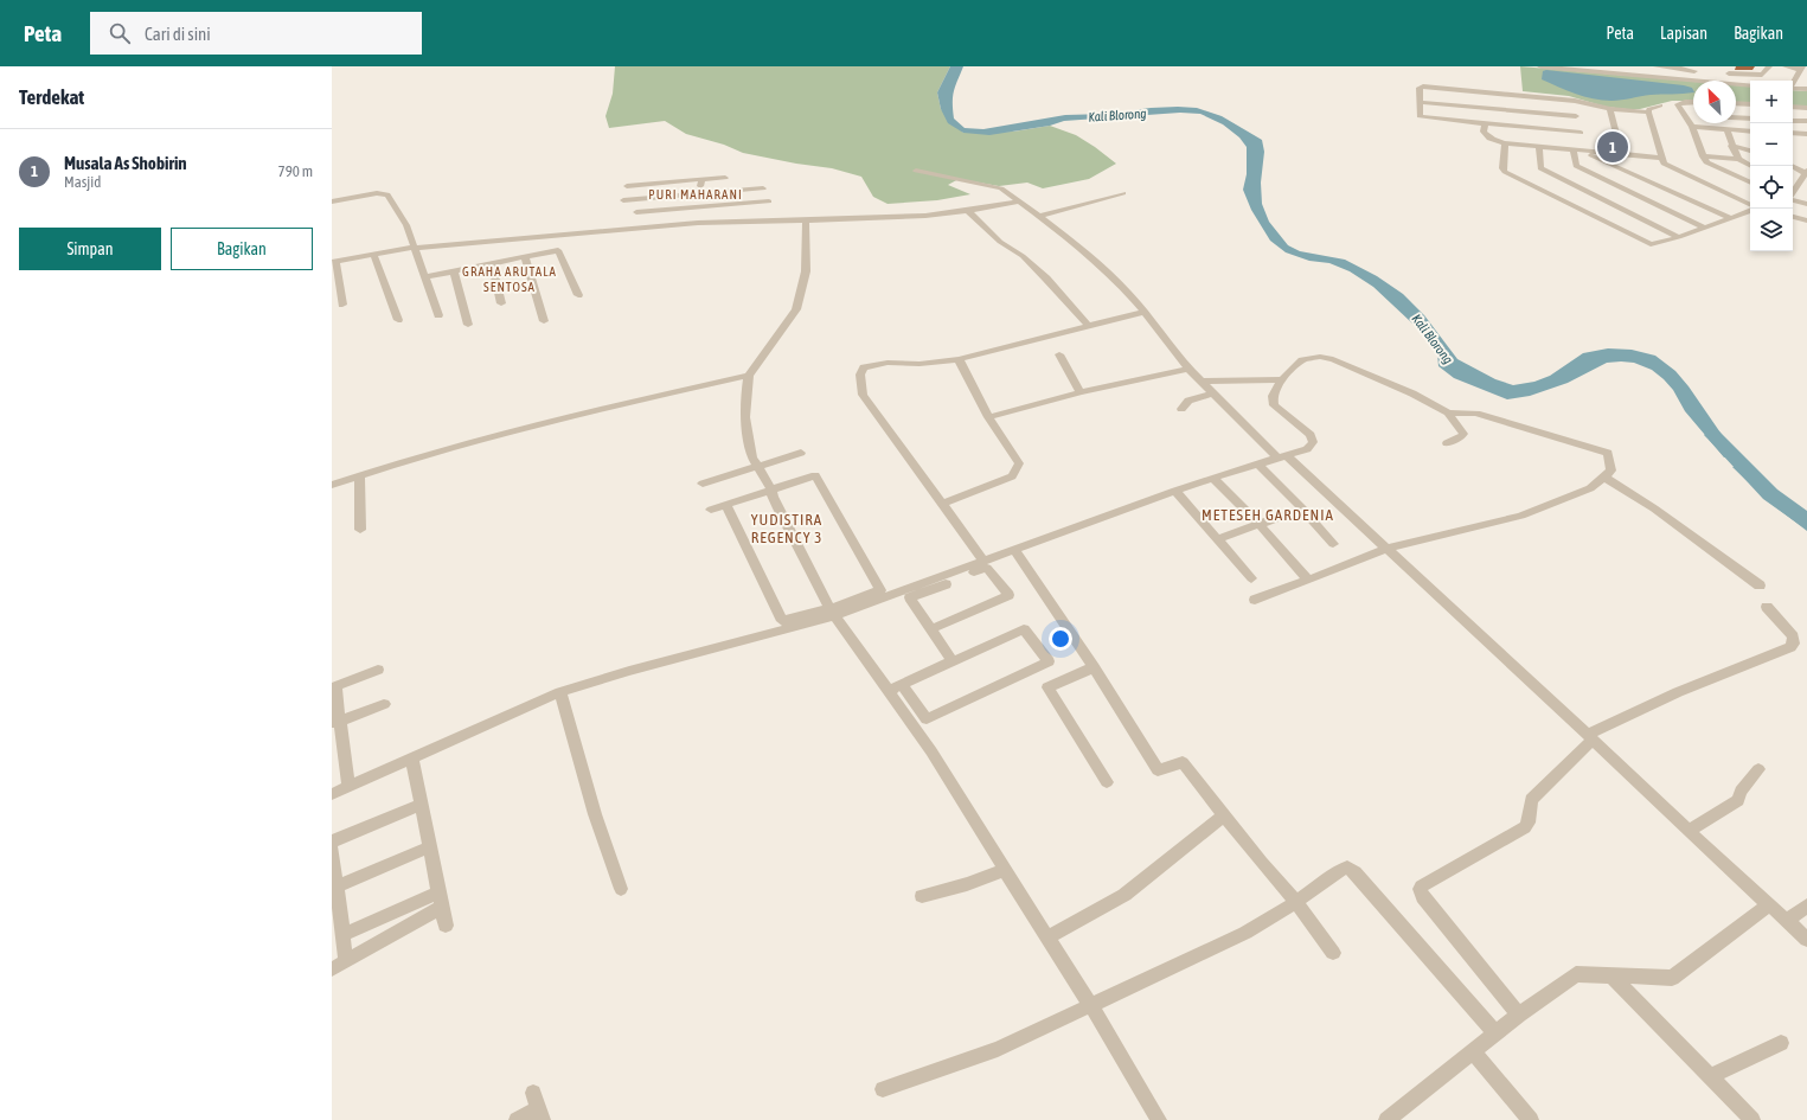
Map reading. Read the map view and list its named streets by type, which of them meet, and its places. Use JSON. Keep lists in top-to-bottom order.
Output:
{
  "districts": [
    "PURI MAHARANI",
    "GRAHA ARUTALA SENTOSA",
    "METESEH GARDENIA",
    "YUDISTIRA REGENCY 3"
  ],
  "water": ["Kali Blorong"],
  "north": "top left",
  "page": {
    "header": "Peta",
    "search": "Cari di sini",
    "nav": ["Peta", "Lapisan", "Bagikan"],
    "heading": "Terdekat",
    "map_buttons": ["+", "−"],
    "list": [
      {
        "mark": "1",
        "name": "Musala As Shobirin",
        "note": "Masjid",
        "value": "790 m"
      }
    ],
    "pins": "1",
    "buttons": ["Simpan", "Bagikan"]
  }
}
